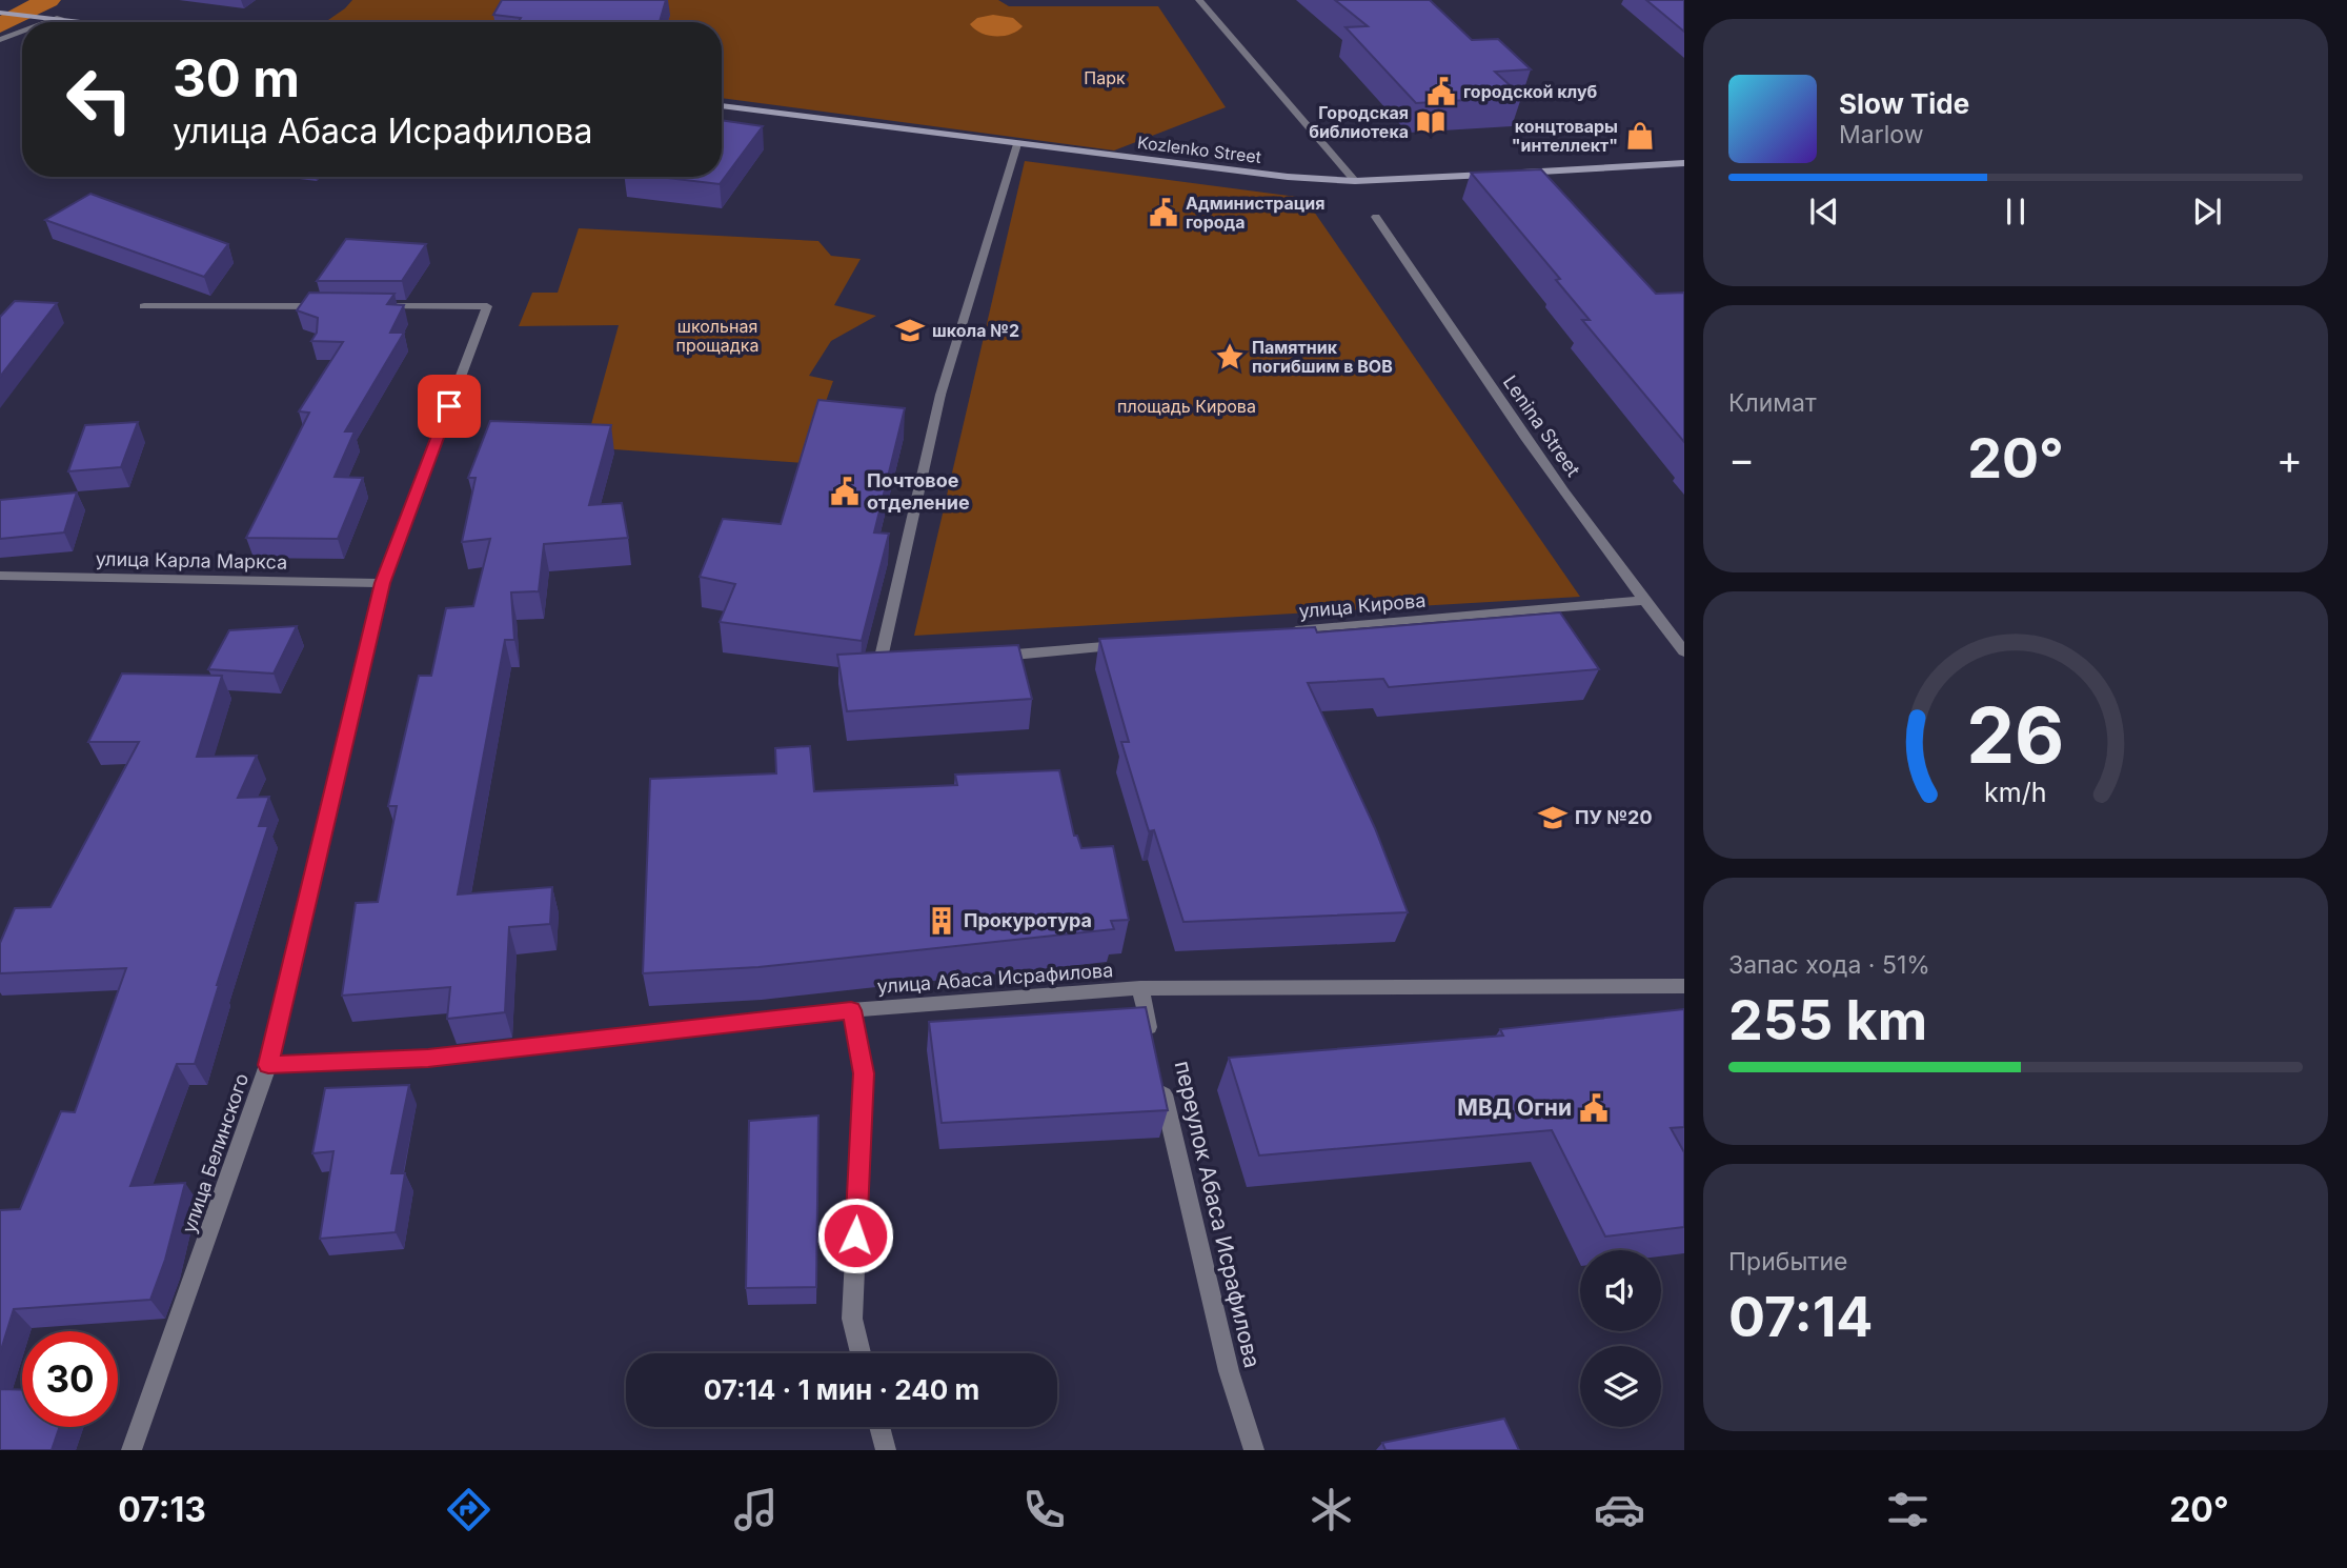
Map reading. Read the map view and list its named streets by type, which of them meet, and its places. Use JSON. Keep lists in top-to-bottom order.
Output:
{
  "streets": {
    "street": [
      "Kozlenko Street",
      "Lenina Street",
      "улица Карла Маркса",
      "улица Кирова",
      "улица Абаса Исрафилова",
      "улица Белинского",
      "переулок Абаса Исрафилова"
    ]
  },
  "crossings": [
    ["Lenina Street", "улица Кирова"],
    ["улица Карла Маркса", "улица Белинского"],
    ["улица Абаса Исрафилова", "улица Белинского"]
  ],
  "parks": ["Парк", "школьная прощадка", "площадь Кирова"],
  "places": {
    "public building": [
      "городской клуб",
      "Администрация города",
      "Почтовое отделение",
      "МВД Огни"
    ],
    "library": ["Городская библиотека"],
    "shop": ["концтовары \"интеллект\""],
    "school or university": ["школа №2", "ПУ №20"],
    "place": ["Памятник погибшим в ВОВ"],
    "building": ["Прокуротура"]
  },
  "page": {
    "turn": ["30 m", "улица Абаса Исрафилова"],
    "song": ["Slow Tide", "Marlow"],
    "tile": [
      "Климат",
      ["Запас хода · 51%", "255 km"],
      ["Прибытие", "07:14"]
    ],
    "heat": ["−", "20°", "+"],
    "limit": "30",
    "trip": "07:14 · 1 мин · 240 m",
    "tabs": ["07:13", "20°"],
    "gauge": ["26", "km/h"]
  }
}
